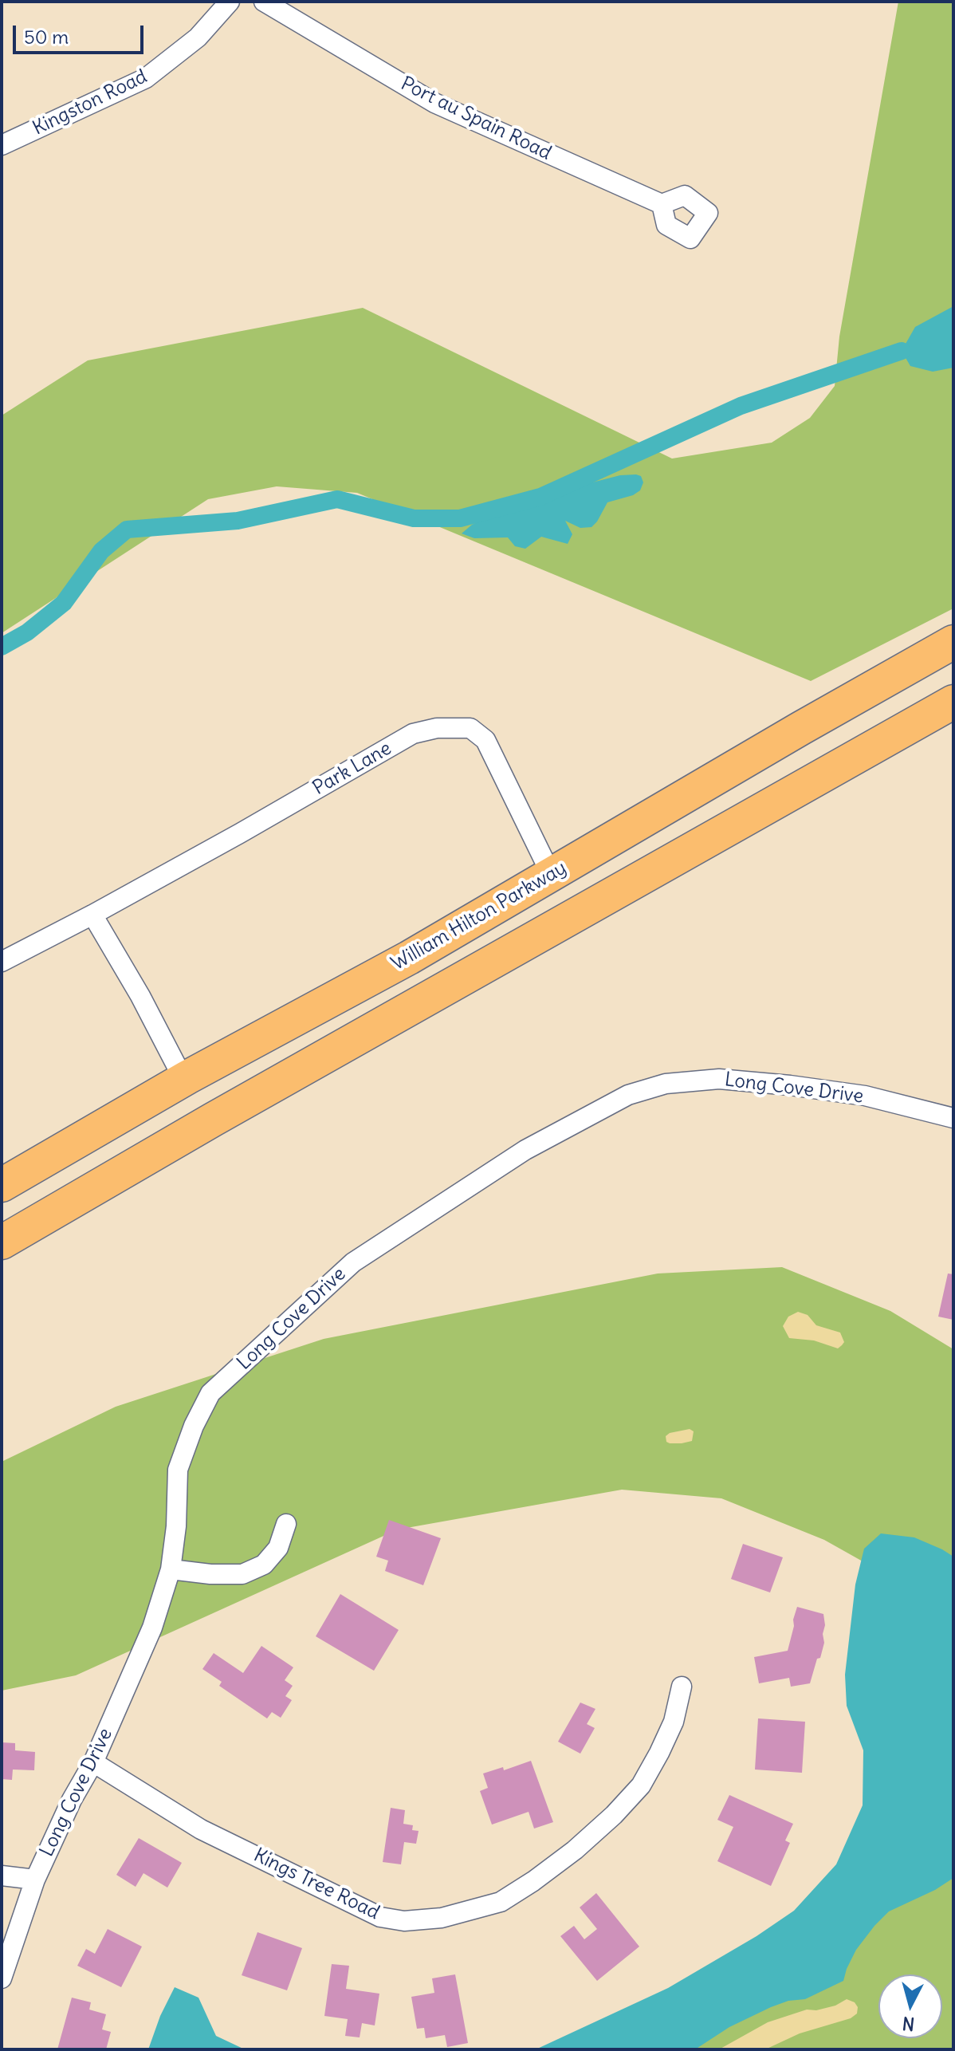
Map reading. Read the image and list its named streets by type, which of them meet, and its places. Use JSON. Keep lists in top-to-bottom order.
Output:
{
  "streets": {
    "highway": ["William Hilton Parkway"],
    "street": [
      "Kingston Road",
      "Port au Spain Road",
      "Park Lane",
      "Long Cove Drive",
      "Kings Tree Road"
    ]
  },
  "crossings": [
    ["Park Lane", "William Hilton Parkway"],
    ["Long Cove Drive", "Kings Tree Road"]
  ],
  "scale_bar": "50 m",
  "north": "bottom"
}
